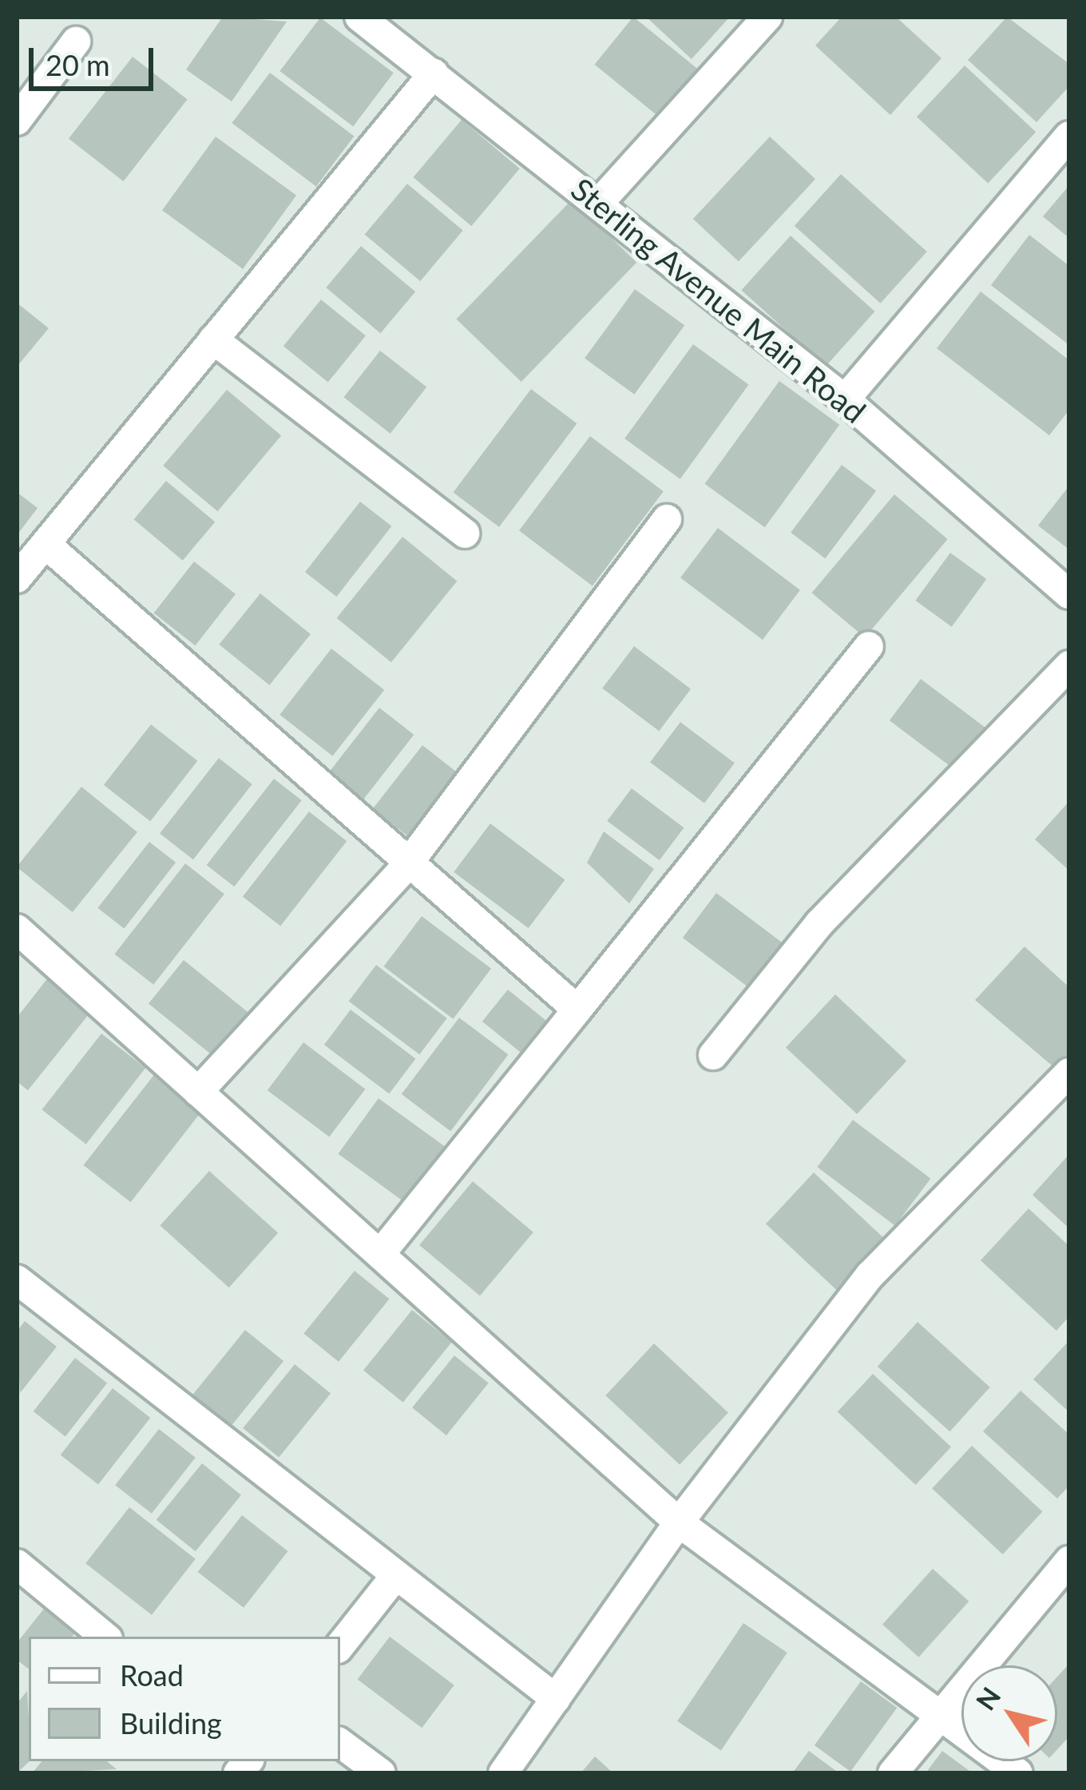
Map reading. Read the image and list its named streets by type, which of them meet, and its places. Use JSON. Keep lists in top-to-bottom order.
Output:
{
  "streets": {
    "street": ["Sterling Avenue Main Road"]
  },
  "legend": ["Road", "Building"],
  "scale_bar": "20 m",
  "north": "top left"
}
